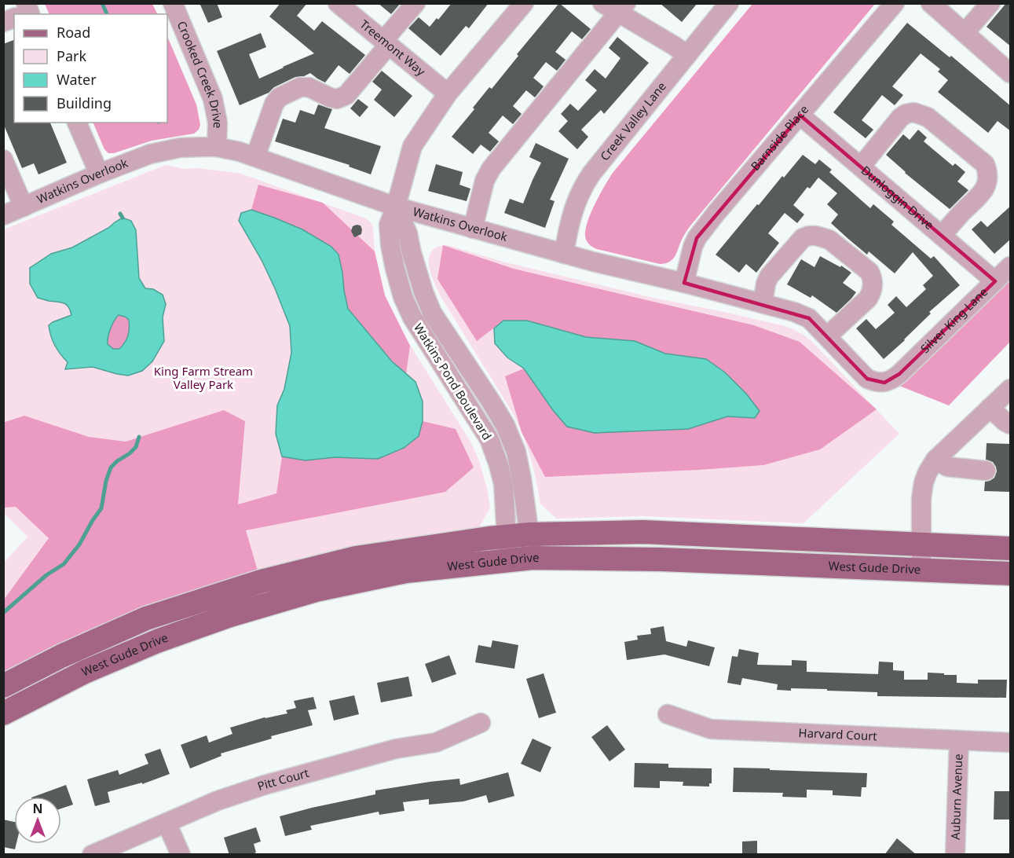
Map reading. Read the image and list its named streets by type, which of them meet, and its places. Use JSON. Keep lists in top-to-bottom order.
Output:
{
  "streets": {
    "main road": ["West Gude Drive"],
    "street": [
      "Treemont Way",
      "Crooked Creek Drive",
      "Creek Valley Lane",
      "Barnside Place",
      "Watkins Overlook",
      "Dunloggin Drive",
      "Silver King Lane",
      "Watkins Pond Boulevard",
      "Harvard Court",
      "Pitt Court",
      "Auburn Avenue"
    ]
  },
  "crossings": [
    ["Treemont Way", "Watkins Pond Boulevard"],
    ["Crooked Creek Drive", "Watkins Overlook"],
    ["Creek Valley Lane", "Watkins Overlook"],
    ["Barnside Place", "Watkins Overlook"],
    ["Barnside Place", "Dunloggin Drive"],
    ["Watkins Overlook", "Silver King Lane"],
    ["Watkins Overlook", "Watkins Pond Boulevard"],
    ["Dunloggin Drive", "Silver King Lane"],
    ["Watkins Pond Boulevard", "West Gude Drive"],
    ["Harvard Court", "Auburn Avenue"]
  ],
  "parks": ["King Farm Stream Valley Park"],
  "legend": [
    "Road",
    "Park",
    "Water",
    "Building"
  ],
  "north": "top"
}
